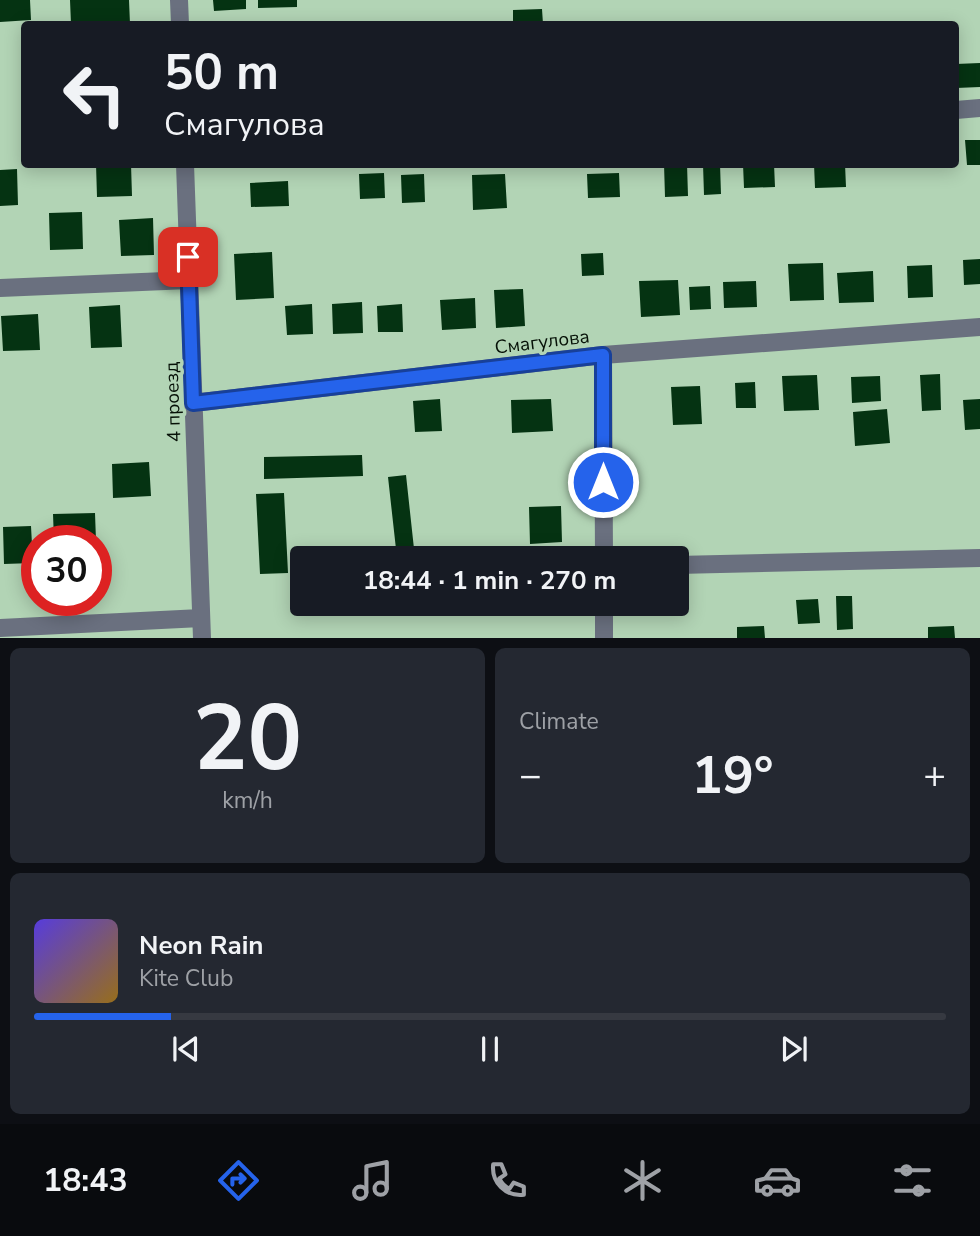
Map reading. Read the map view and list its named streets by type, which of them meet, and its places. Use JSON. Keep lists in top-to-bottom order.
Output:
{
  "streets": {
    "street": ["Смагулова", "4 проезд"]
  },
  "crossings": [
    ["Смагулова", "4 проезд"]
  ],
  "page": {
    "turn": ["50 m", "Смагулова"],
    "limit": "30",
    "trip": "18:44 · 1 min · 270 m",
    "tile": [
      ["20", "km/h"],
      "Climate"
    ],
    "heat": ["−", "19°", "+"],
    "song": ["Neon Rain", "Kite Club"],
    "tabs": "18:43"
  }
}
